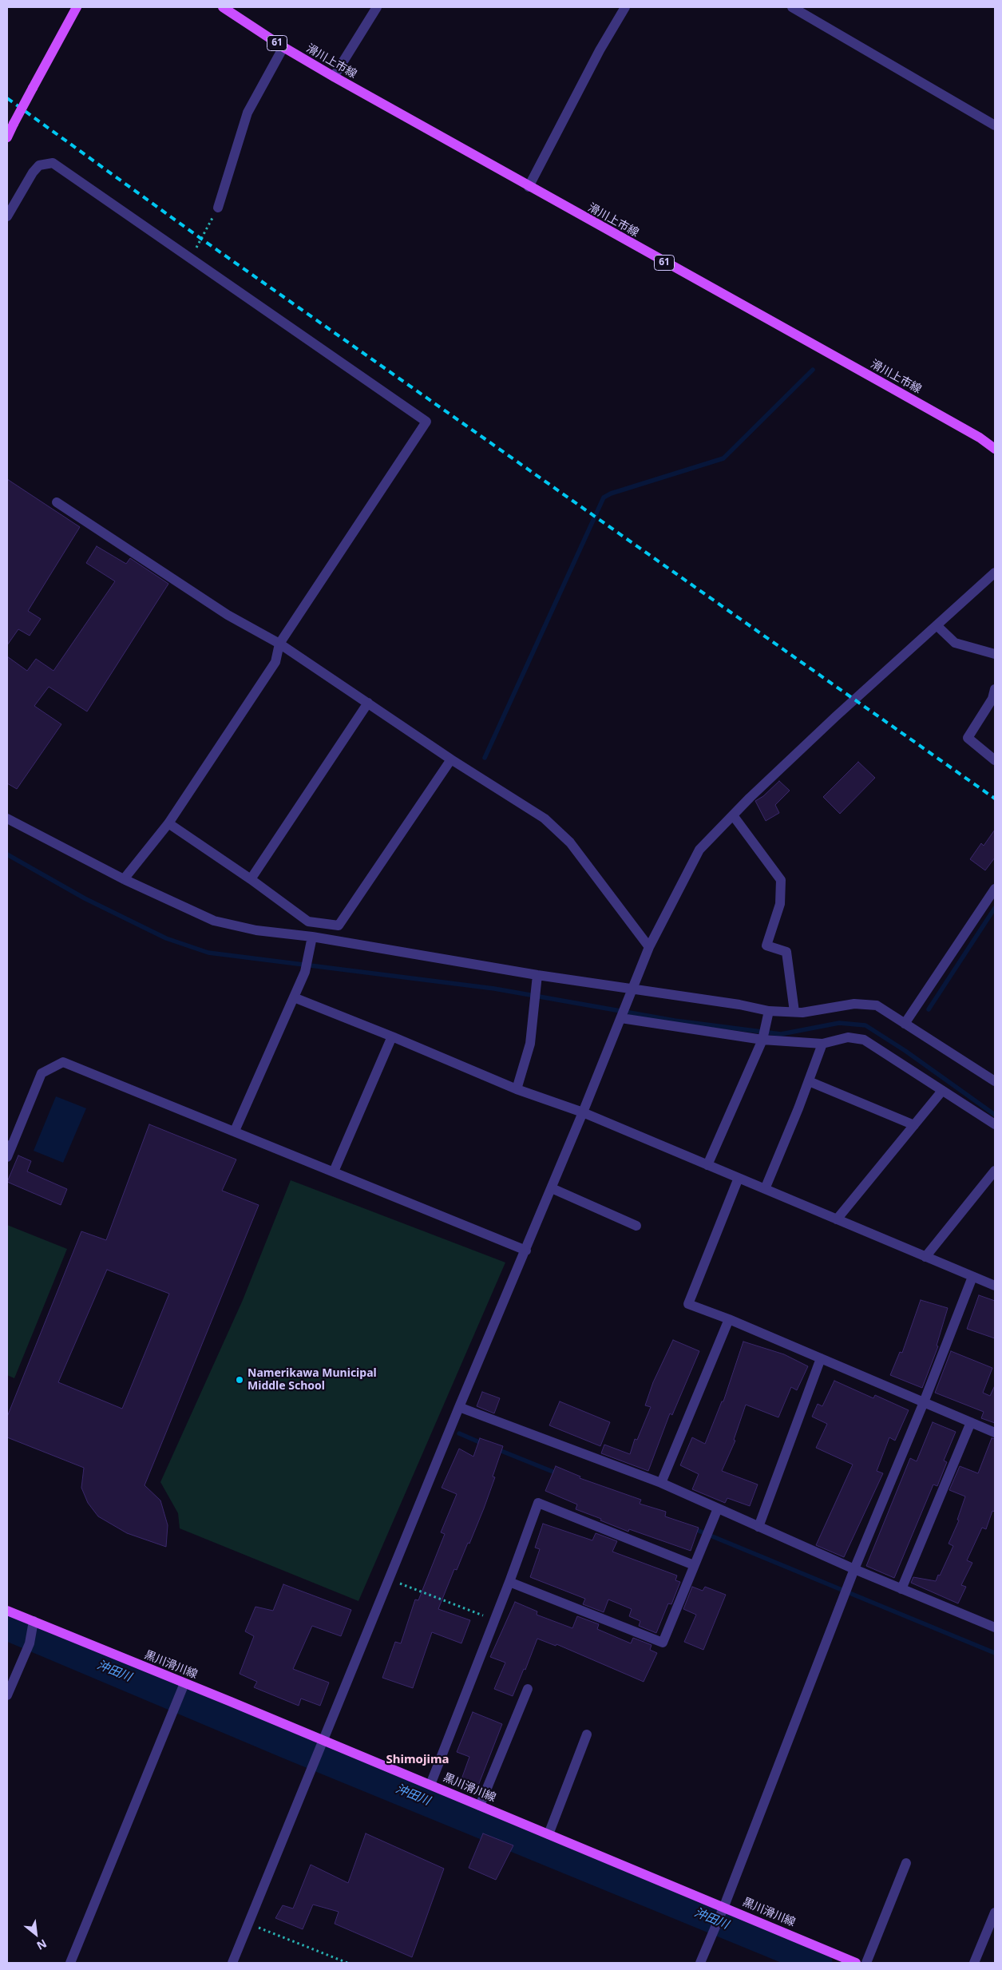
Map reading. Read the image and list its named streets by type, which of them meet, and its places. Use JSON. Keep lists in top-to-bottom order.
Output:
{
  "streets": {
    "main road": ["61", "滑川上市線", "黒川滑川線"]
  },
  "districts": ["Shimojima"],
  "water": ["沖田川"],
  "places": ["Namerikawa Municipal Middle School"],
  "north": "bottom right"
}
